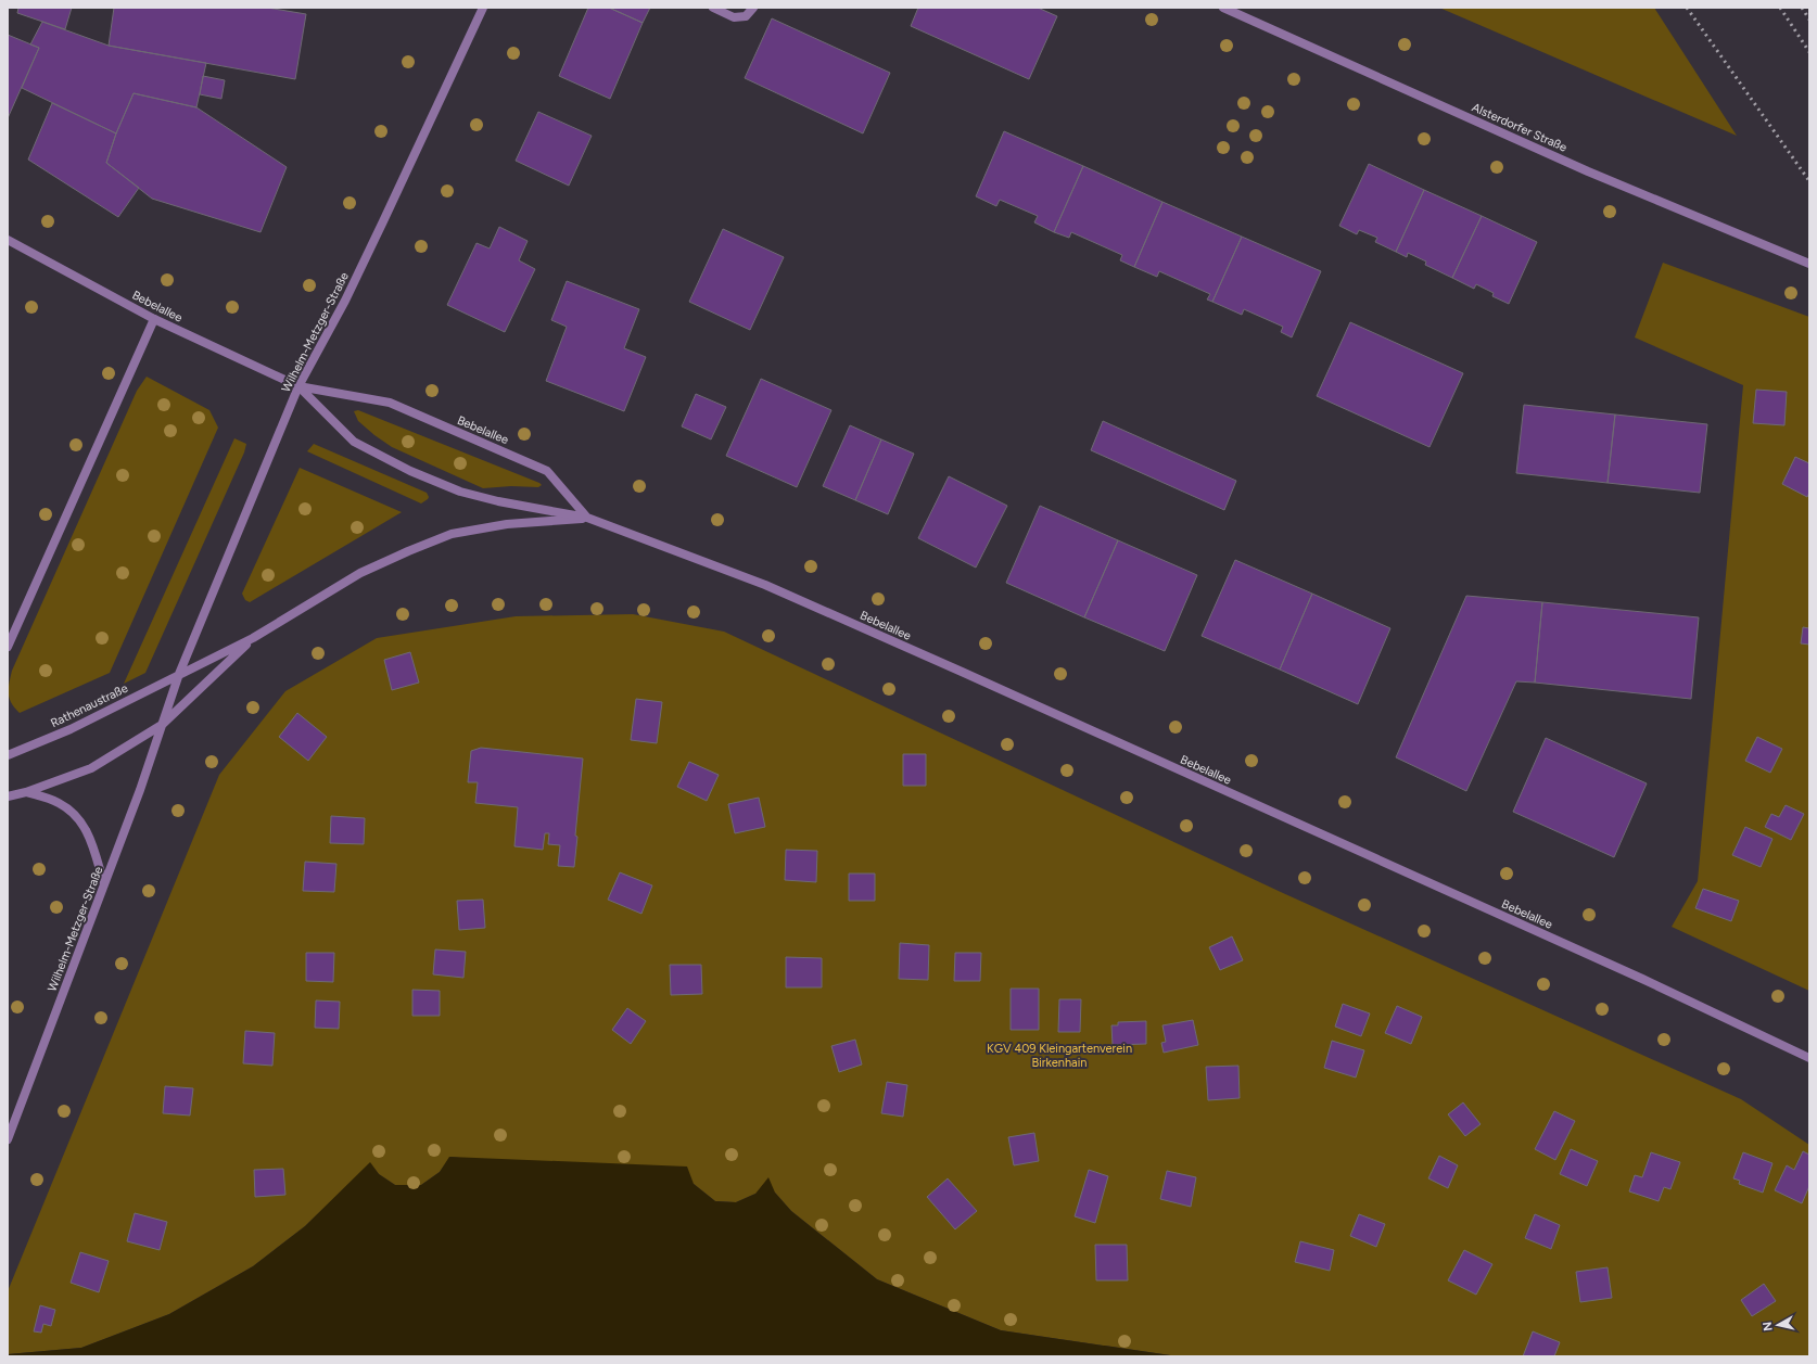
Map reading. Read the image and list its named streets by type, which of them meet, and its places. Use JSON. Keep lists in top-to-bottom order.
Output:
{
  "streets": {
    "street": [
      "Alsterdorfer Straße",
      "Bebelallee",
      "Wilhelm-Metzger-Straße",
      "Rathenaustraße"
    ]
  },
  "crossings": [
    ["Bebelallee", "Wilhelm-Metzger-Straße"],
    ["Wilhelm-Metzger-Straße", "Rathenaustraße"]
  ],
  "parks": ["KGV 409 Kleingartenverein Birkenhain"],
  "north": "left"
}
